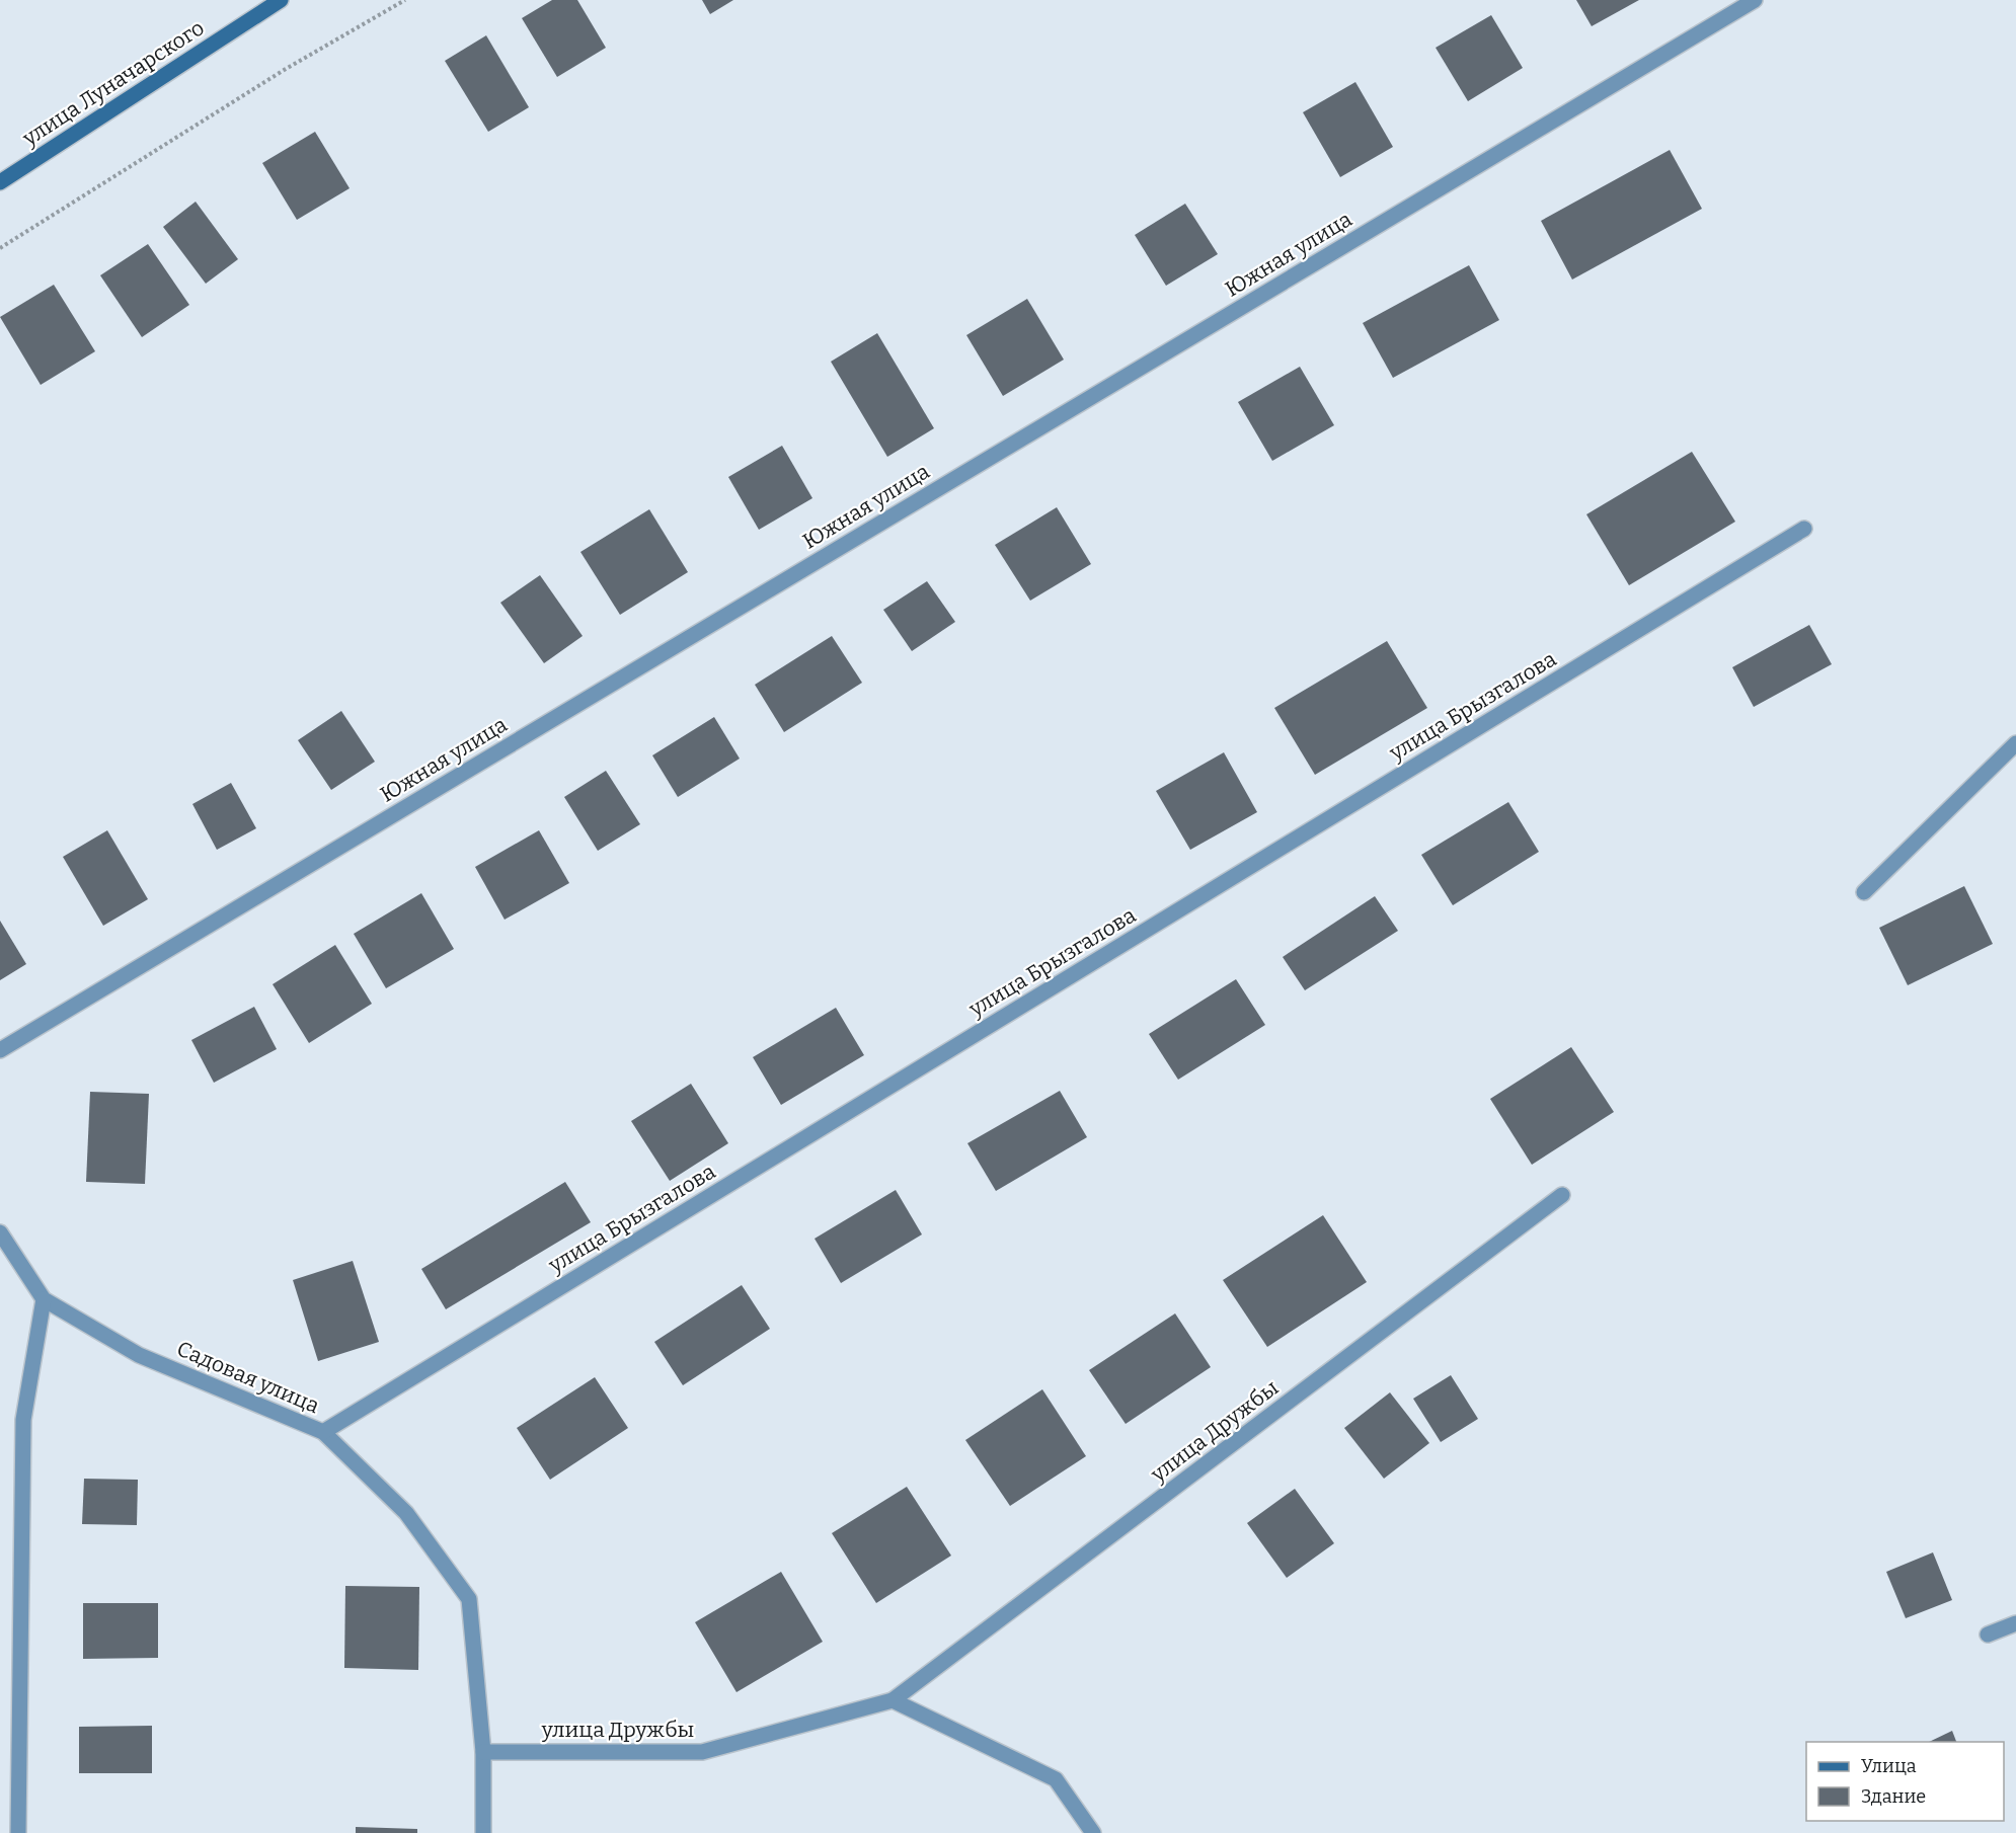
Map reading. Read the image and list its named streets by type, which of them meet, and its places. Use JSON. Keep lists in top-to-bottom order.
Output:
{
  "streets": {
    "street": [
      "улица Луначарского",
      "Южная улица",
      "улица Брызгалова",
      "Садовая улица",
      "улица Дружбы"
    ]
  },
  "crossings": [
    ["улица Брызгалова", "Садовая улица"],
    ["Садовая улица", "улица Дружбы"]
  ],
  "legend": ["Улица", "Здание"]
}
